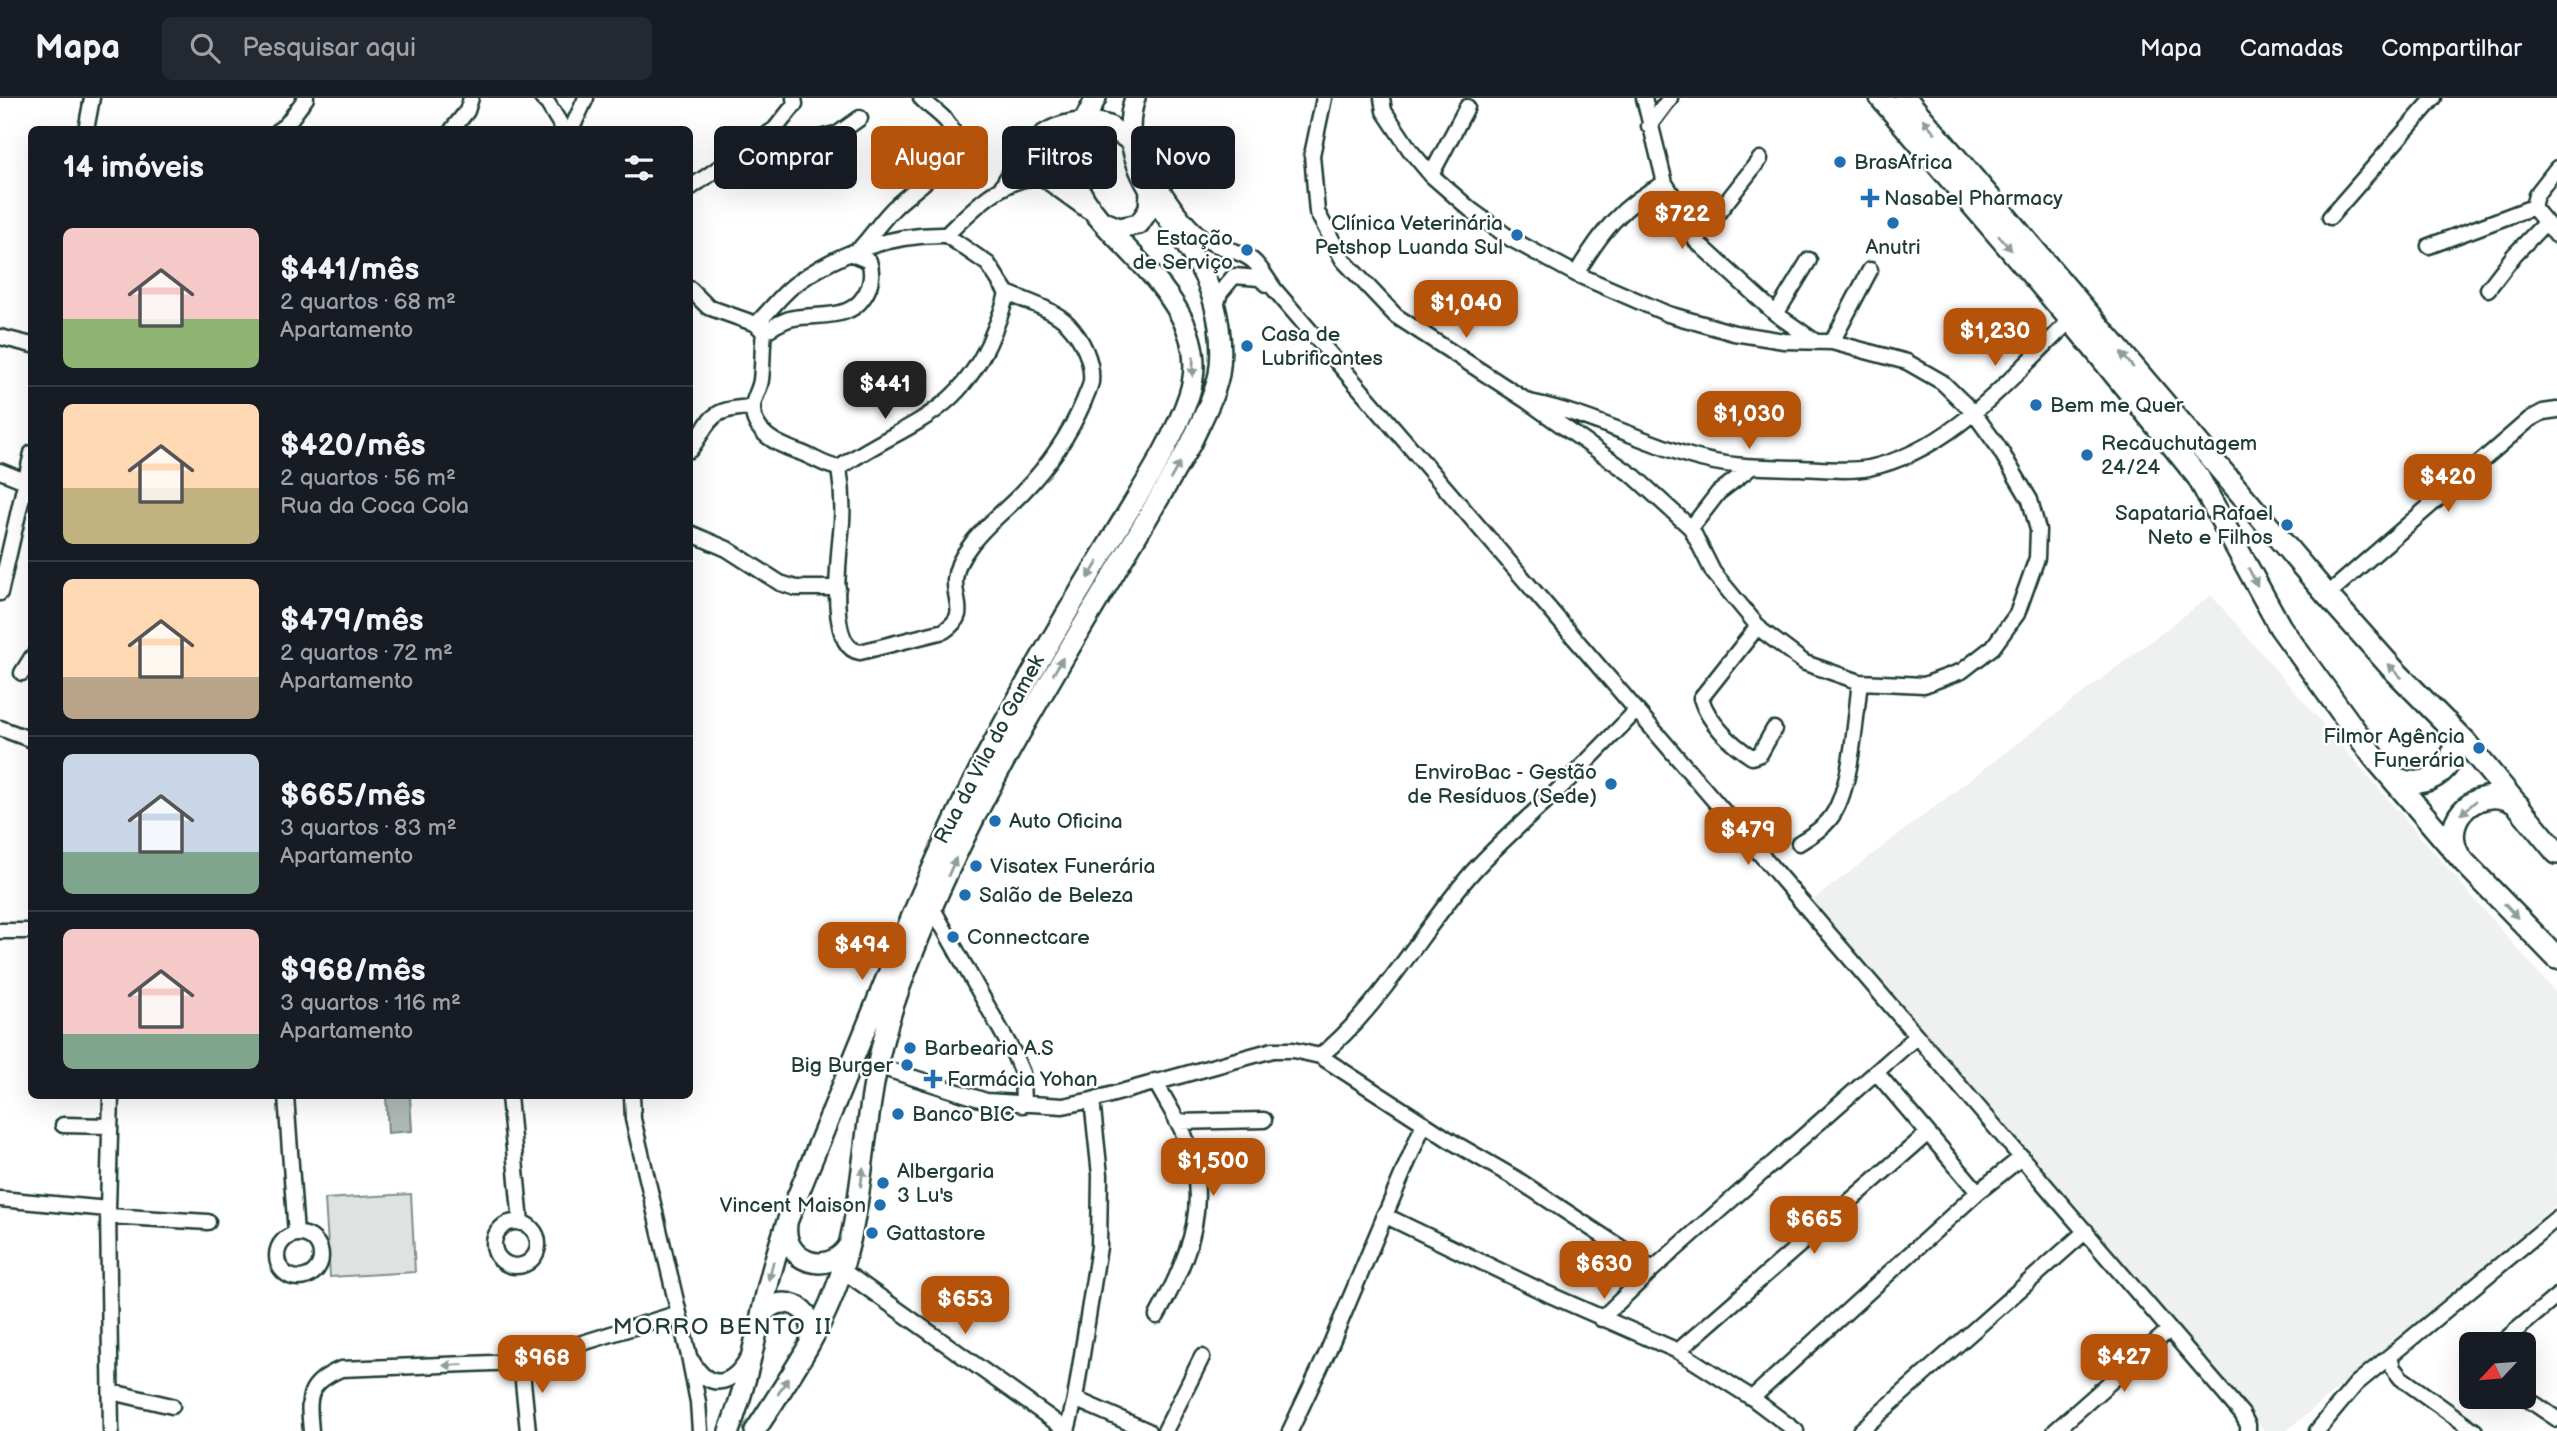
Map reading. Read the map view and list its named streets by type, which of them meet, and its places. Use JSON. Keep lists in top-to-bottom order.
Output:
{
  "streets": {
    "main road": ["Rua da Vila do Gamek"]
  },
  "districts": ["MORRO BENTO II"],
  "places": {
    "other": [
      "BrasAfrica",
      "Anutri",
      "Clínica Veterinária Petshop Luanda Sul",
      "Estação de Serviço",
      "Casa de Lubrificantes",
      "Bem me Quer",
      "Recauchutagem 24/24",
      "Sapataria Rafael Neto e Filhos",
      "Filmor Agência Funerária",
      "EnviroBac - Gestão de Resíduos (Sede)",
      "Auto Oficina",
      "Visatex Funerária",
      "Salão de Beleza",
      "Connectcare",
      "Barbearia A.S",
      "Big Burger",
      "Banco BIC",
      "Albergaria 3 Lu's",
      "Vincent Maison",
      "Gattastore"
    ],
    "health": ["Nasabel Pharmacy", "Farmácia Yohan"]
  },
  "north": "bottom left",
  "page": {
    "header": "Mapa",
    "search": "Pesquisar aqui",
    "nav": ["Mapa", "Camadas", "Compartilhar"],
    "chip": [
      "Comprar",
      "Alugar",
      "Filtros",
      "Novo"
    ],
    "heading": "14 imóveis",
    "price": [
      "$722",
      "$1,040",
      "$1,230",
      "$441",
      "$1,030",
      "$420",
      "$479",
      "$494",
      "$1,500",
      "$665",
      "$630",
      "$653",
      "$427",
      "$968"
    ],
    "list": [
      {
        "name": "$441/mês",
        "note": "2 quartos · 68 m² · Apartamento"
      },
      {
        "name": "$420/mês",
        "note": "2 quartos · 56 m² · Rua da Coca Cola"
      },
      {
        "name": "$479/mês",
        "note": "2 quartos · 72 m² · Apartamento"
      },
      {
        "name": "$665/mês",
        "note": "3 quartos · 83 m² · Apartamento"
      },
      {
        "name": "$968/mês",
        "note": "3 quartos · 116 m² · Apartamento"
      }
    ]
  }
}
